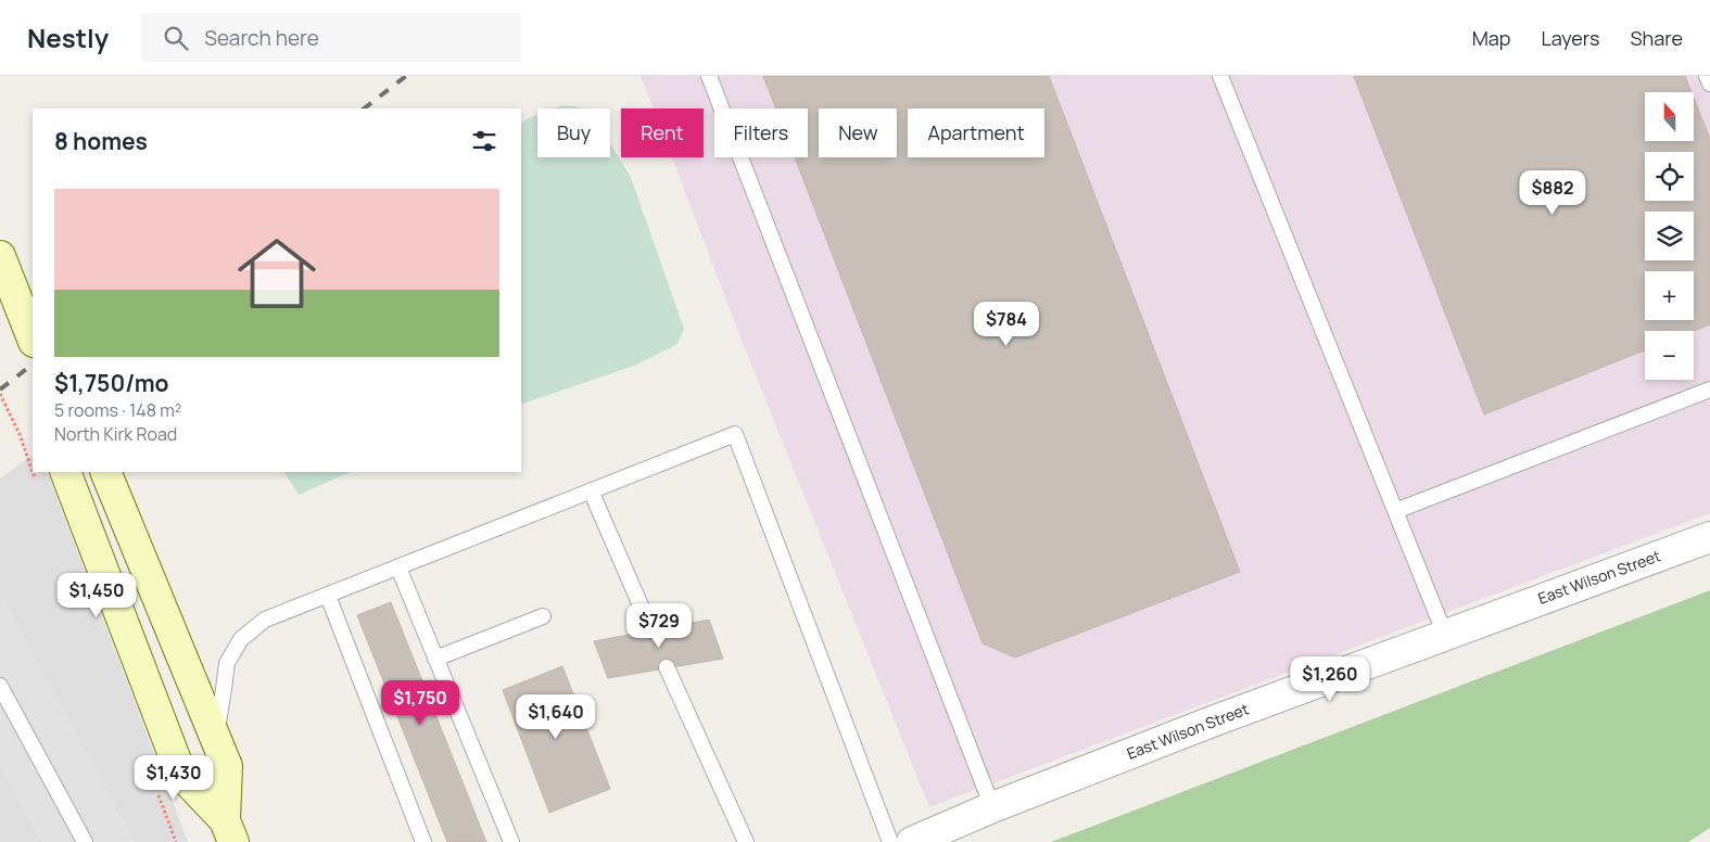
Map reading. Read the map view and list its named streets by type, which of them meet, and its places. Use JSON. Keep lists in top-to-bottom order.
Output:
{
  "streets": {
    "street": ["East Wilson Street"]
  },
  "north": "top",
  "page": {
    "header": "Nestly",
    "search": "Search here",
    "nav": ["Map", "Layers", "Share"],
    "map_buttons": ["+", "−"],
    "chip": [
      "Buy",
      "Rent",
      "Filters",
      "New",
      "Apartment"
    ],
    "heading": "8 homes",
    "price": [
      "$882",
      "$784",
      "$1,450",
      "$729",
      "$1,260",
      "$1,750",
      "$1,640",
      "$1,430"
    ],
    "list": [
      {
        "name": "$1,750/mo",
        "note": "5 rooms · 148 m² · North Kirk Road"
      }
    ]
  }
}
